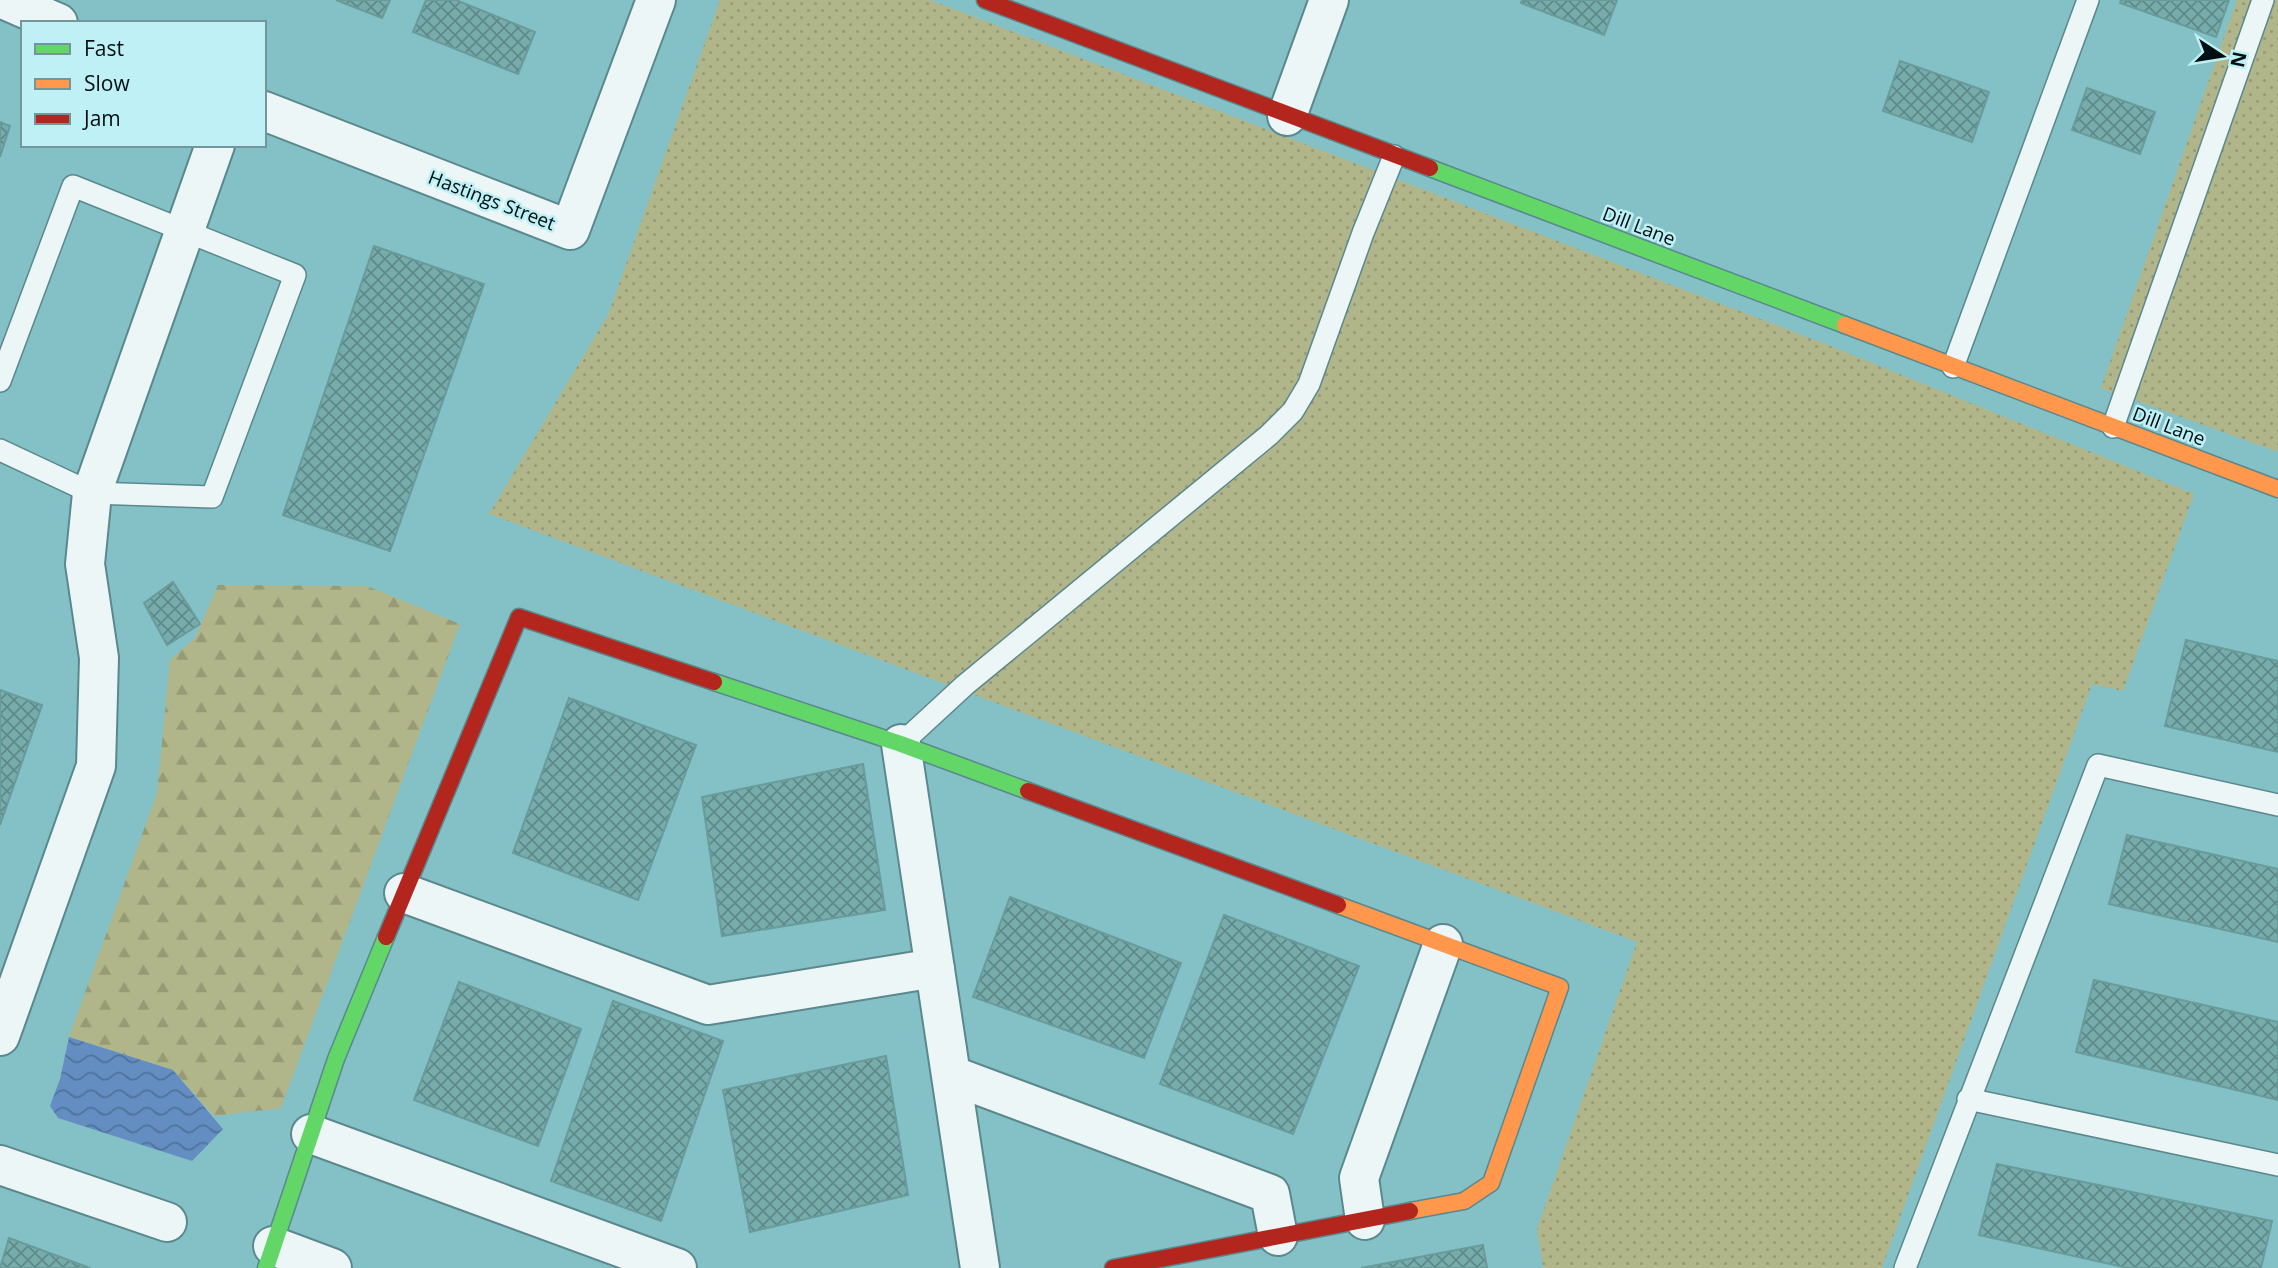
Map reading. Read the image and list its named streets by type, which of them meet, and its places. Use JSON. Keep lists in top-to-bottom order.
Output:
{
  "streets": {
    "street": ["Hastings Street", "Dill Lane"]
  },
  "legend": ["Fast", "Slow", "Jam"],
  "north": "right"
}
